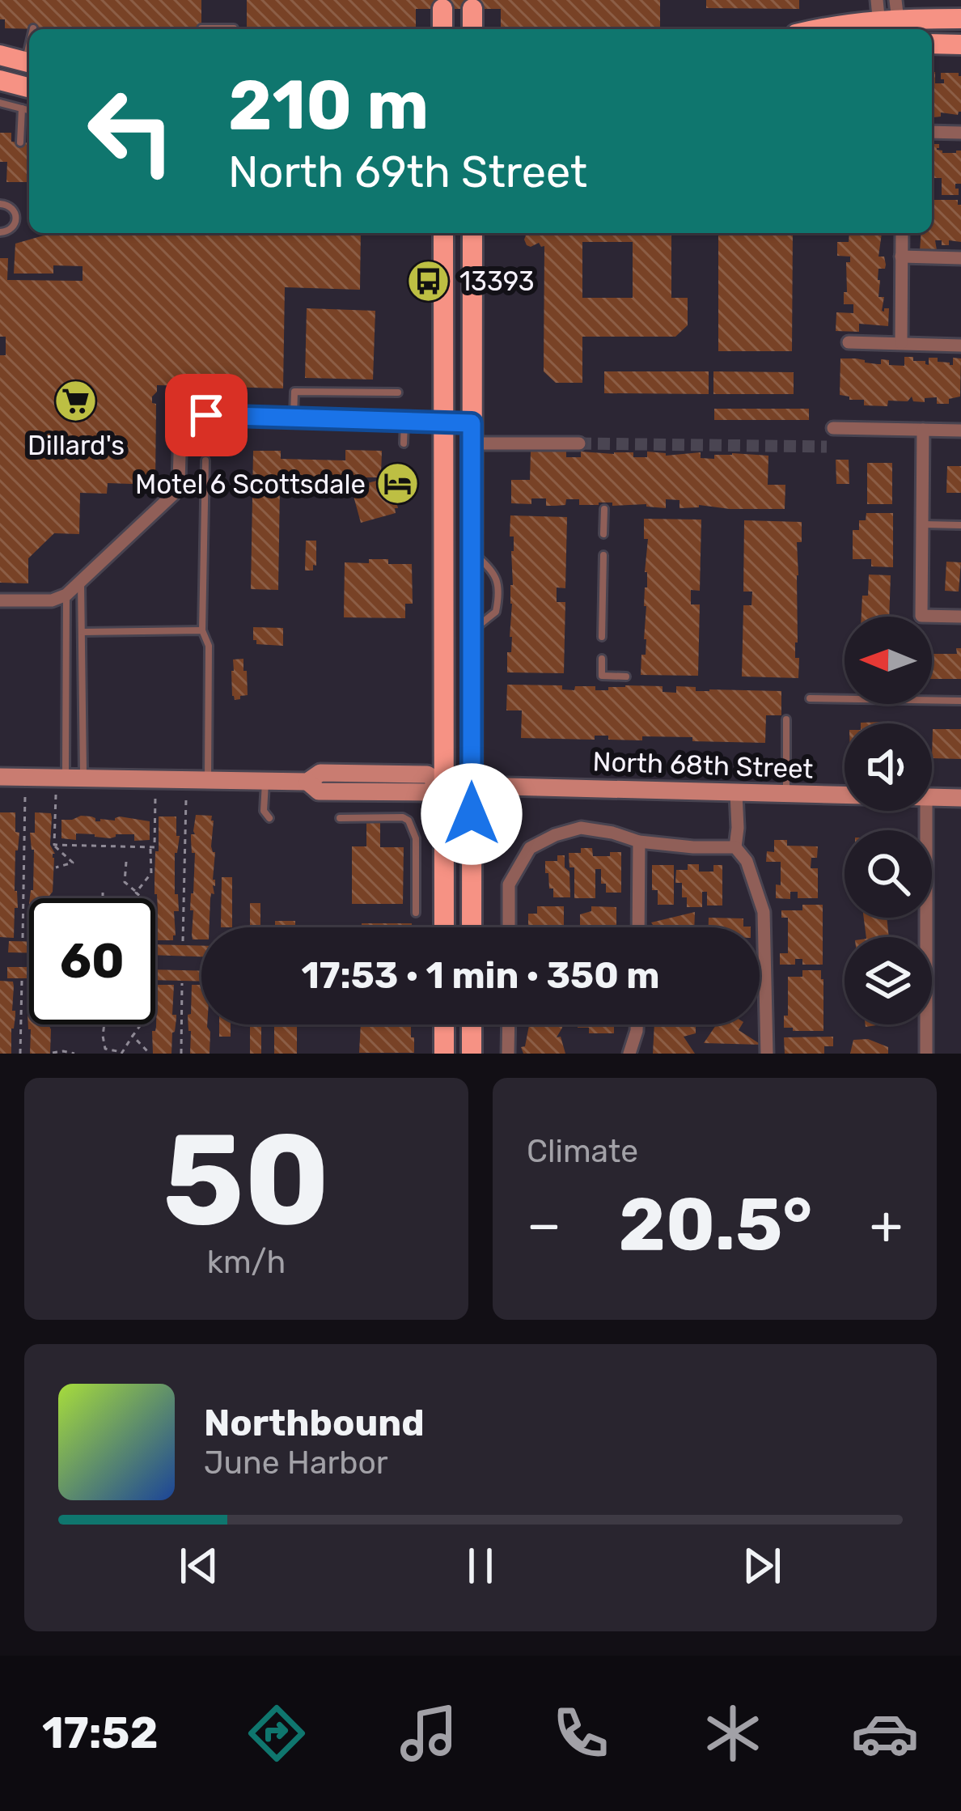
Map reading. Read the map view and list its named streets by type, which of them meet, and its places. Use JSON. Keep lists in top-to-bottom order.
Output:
{
  "streets": {
    "street": ["North 68th Street"]
  },
  "places": {
    "bus stop": ["13393"],
    "supermarket": ["Dillard's"],
    "hotel": ["Motel 6 Scottsdale"]
  },
  "north": "left",
  "page": {
    "turn": ["210 m", "North 69th Street"],
    "limit": "60",
    "trip": "17:53 · 1 min · 350 m",
    "tile": [
      ["50", "km/h"],
      "Climate"
    ],
    "heat": ["−", "20.5°", "+"],
    "song": ["Northbound", "June Harbor"],
    "tabs": "17:52"
  }
}
